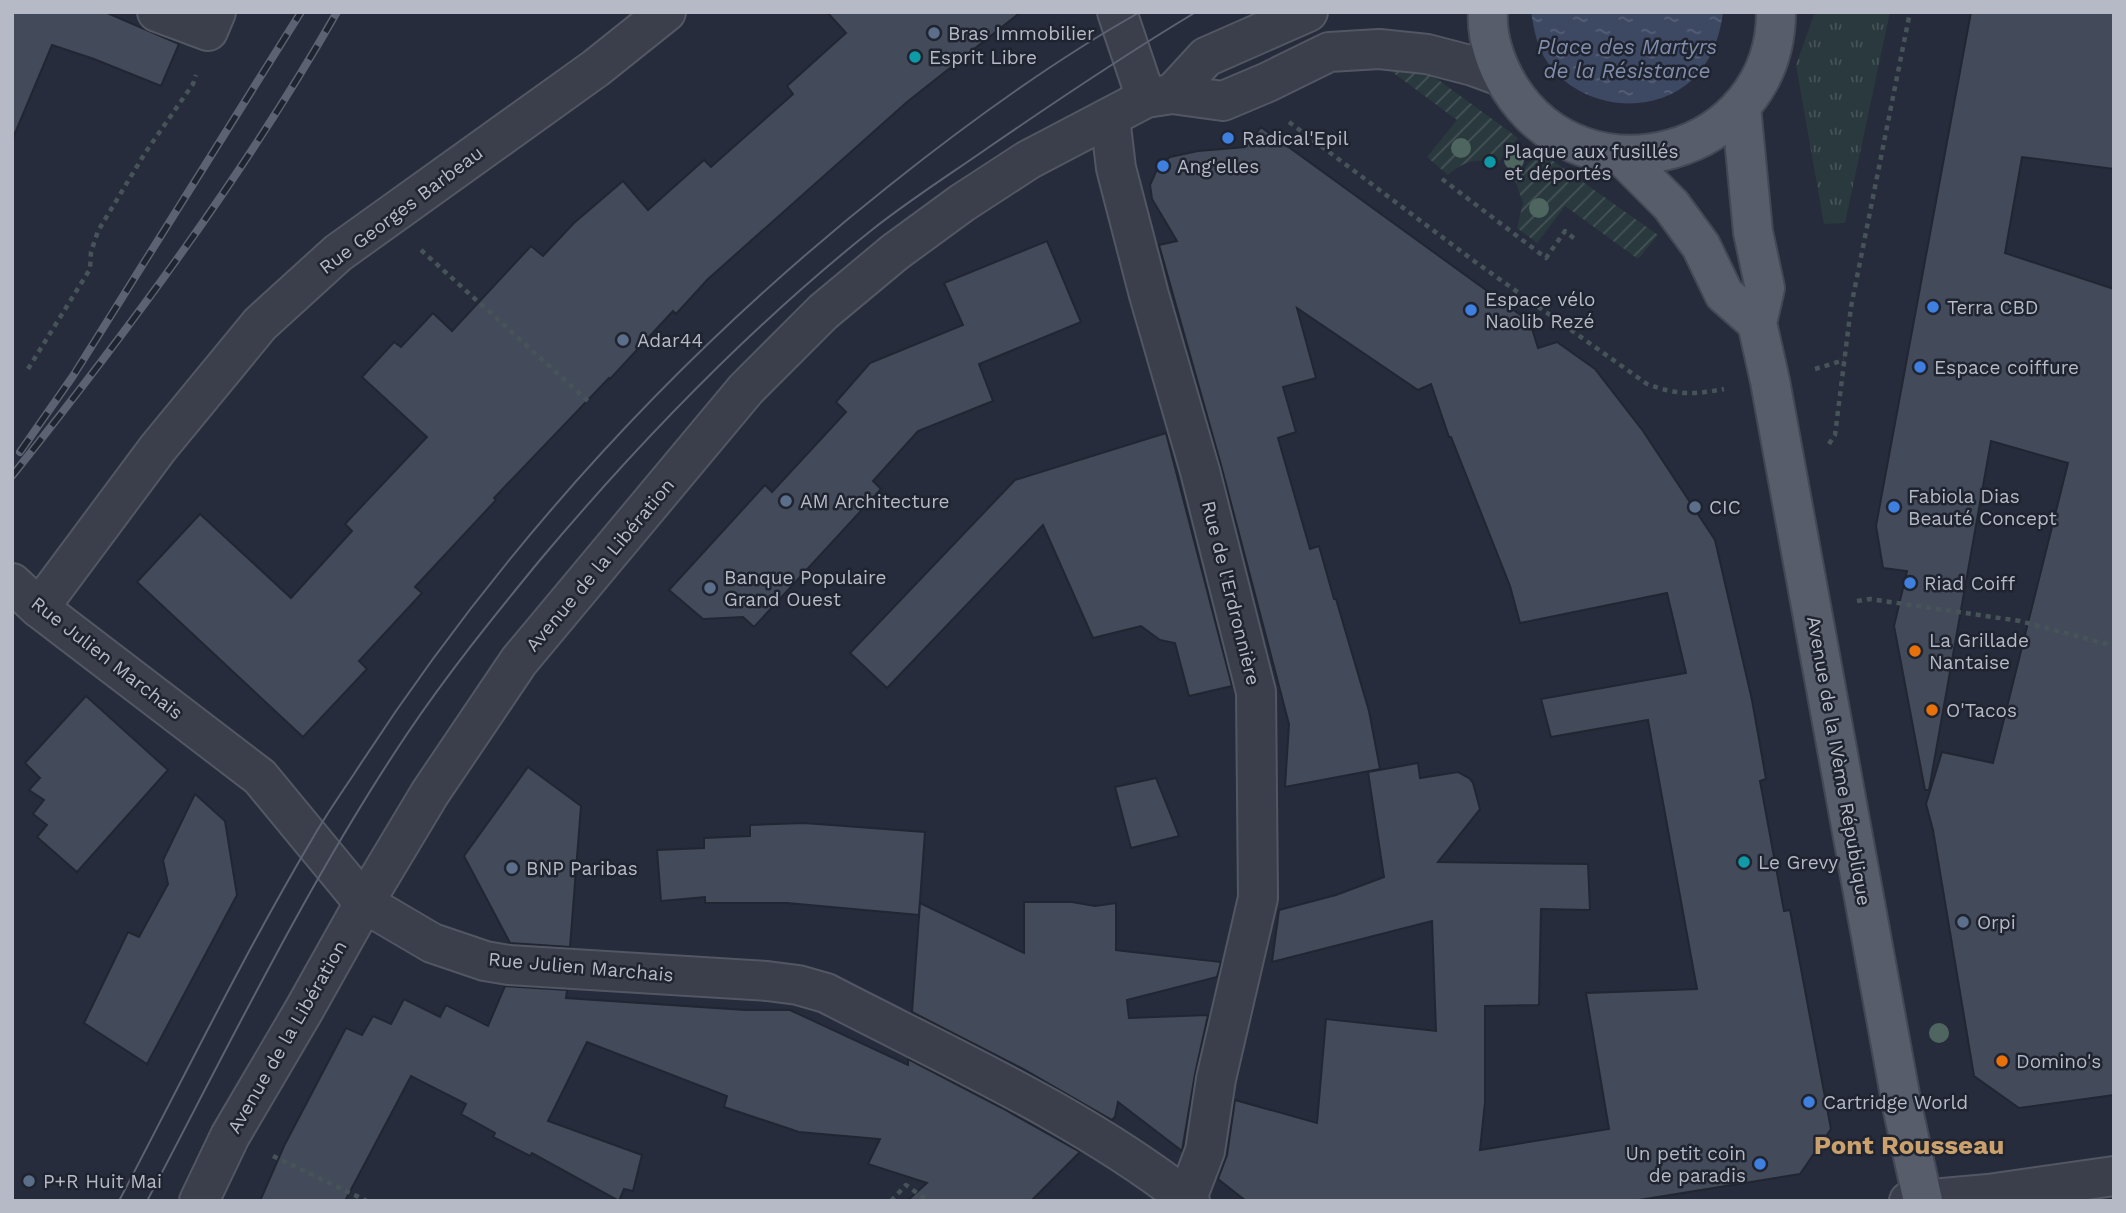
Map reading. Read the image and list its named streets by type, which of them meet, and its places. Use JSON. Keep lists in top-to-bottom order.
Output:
{
  "streets": {
    "main road": ["Avenue de la IVème République"],
    "street": [
      "Rue Georges Barbeau",
      "Avenue de la Libération",
      "Rue de l'Erdronnière",
      "Rue Julien Marchais"
    ]
  },
  "crossings": [
    ["Rue Georges Barbeau", "Rue Julien Marchais"],
    ["Avenue de la Libération", "Rue de l'Erdronnière"],
    ["Avenue de la Libération", "Rue Julien Marchais"],
    ["Rue de l'Erdronnière", "Rue Julien Marchais"]
  ],
  "districts": ["Pont Rousseau"],
  "water": ["Place des Martyrs de la Résistance"],
  "places": [
    "Bras Immobilier",
    "Esprit Libre",
    "Radical'Epil",
    "Plaque aux fusillés et déportés",
    "Ang'elles",
    "Terra CBD",
    "Espace vélo Naolib Rezé",
    "Adar44",
    "Espace coiffure",
    "AM Architecture",
    "CIC",
    "Fabiola Dias Beauté Concept",
    "Riad Coiff",
    "Banque Populaire Grand Ouest",
    "La Grillade Nantaise",
    "O'Tacos",
    "Le Grevy",
    "BNP Paribas",
    "Orpi",
    "Domino's",
    "Cartridge World",
    "Un petit coin de paradis",
    "P+R Huit Mai"
  ]
}
